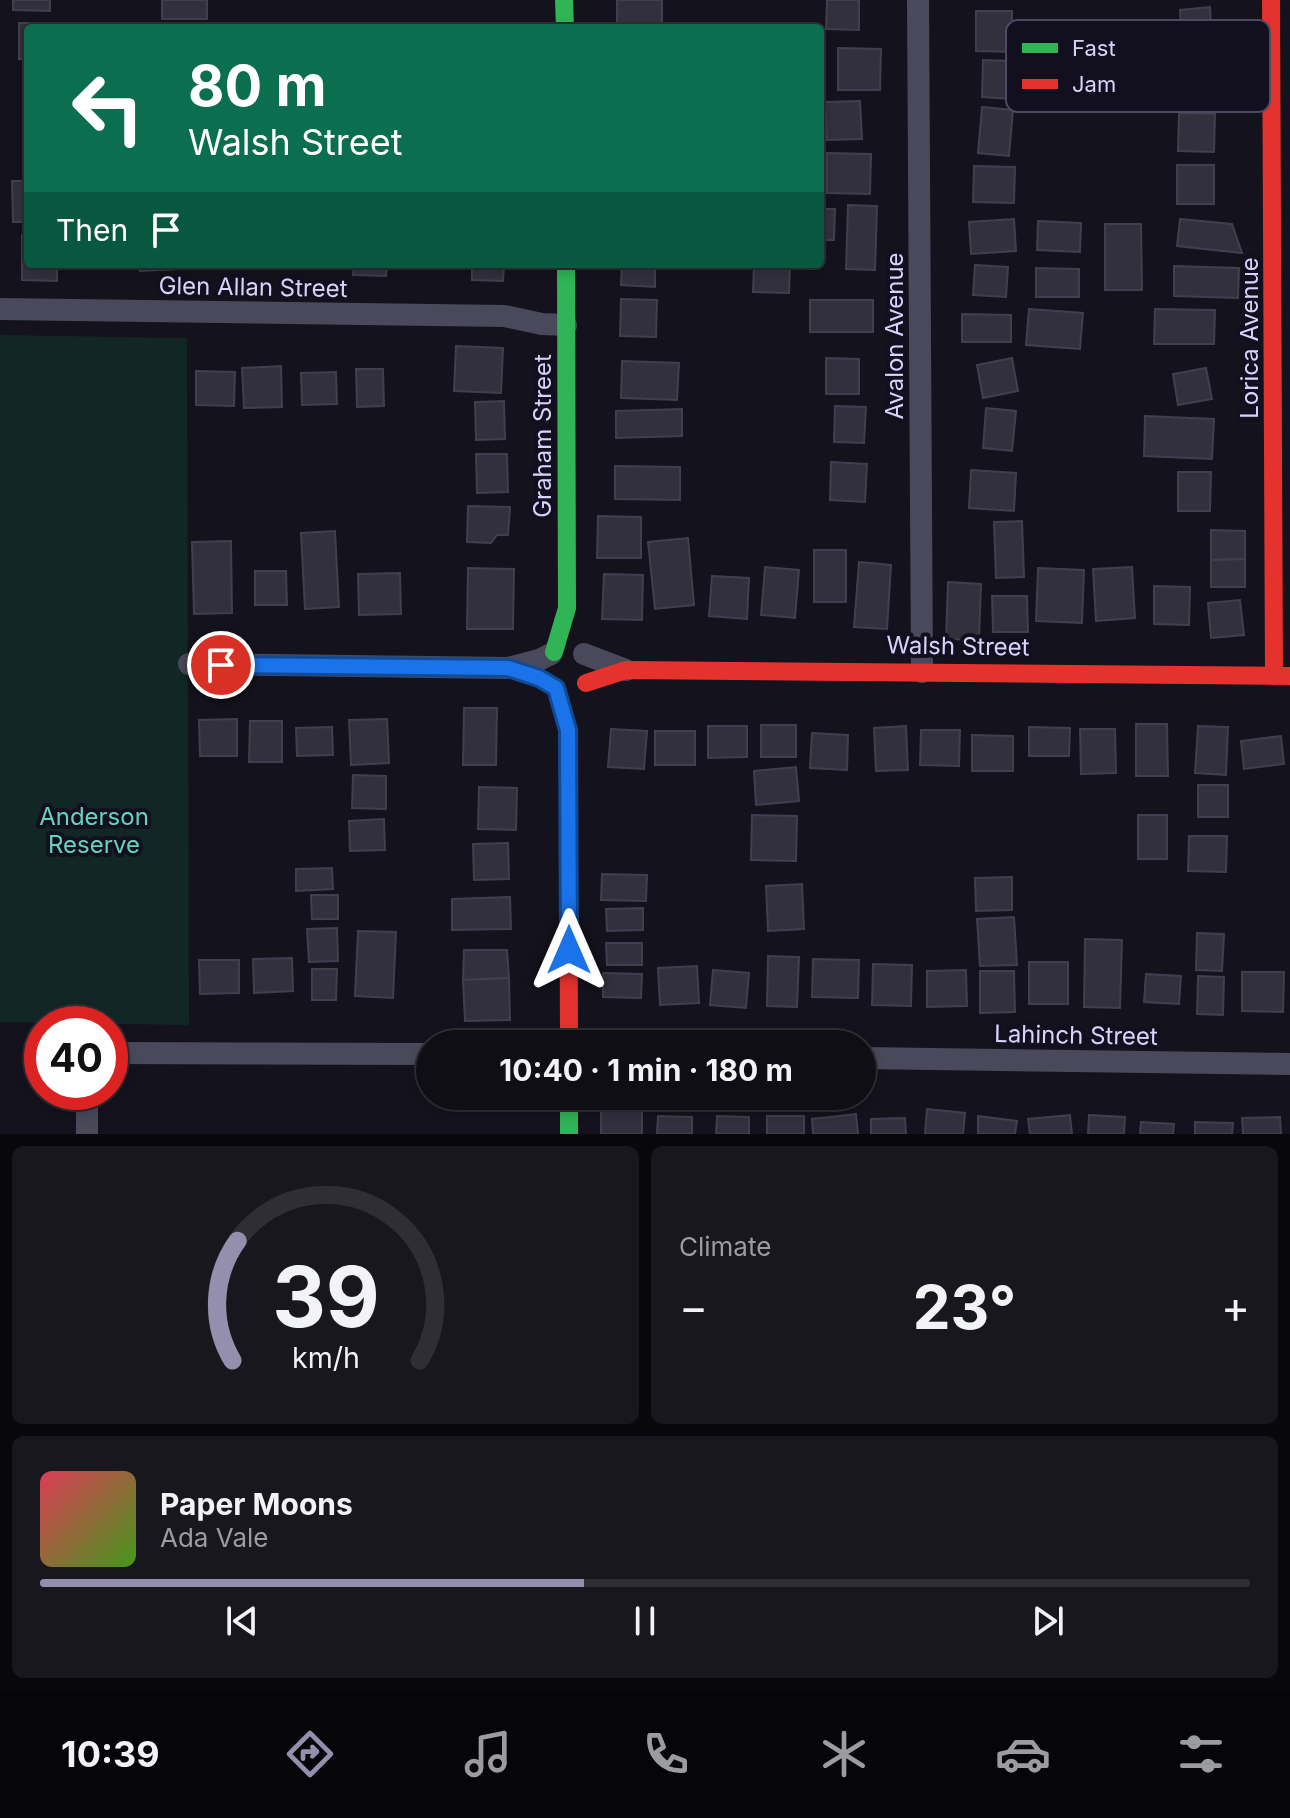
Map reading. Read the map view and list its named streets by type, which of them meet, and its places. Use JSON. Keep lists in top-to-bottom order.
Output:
{
  "streets": {
    "street": [
      "Glen Allan Street",
      "Avalon Avenue",
      "Lorica Avenue",
      "Graham Street",
      "Walsh Street",
      "Lahinch Street"
    ]
  },
  "crossings": [
    ["Glen Allan Street", "Graham Street"],
    ["Avalon Avenue", "Walsh Street"],
    ["Lorica Avenue", "Walsh Street"],
    ["Graham Street", "Walsh Street"]
  ],
  "parks": ["Anderson Reserve"],
  "legend": ["Fast", "Jam"],
  "page": {
    "turn": ["80 m", "Walsh Street"],
    "then": "Then",
    "limit": "40",
    "trip": "10:40 · 1 min · 180 m",
    "tile": "Climate",
    "heat": ["−", "23°", "+"],
    "song": ["Paper Moons", "Ada Vale"],
    "tabs": "10:39",
    "gauge": ["39", "km/h"]
  }
}
